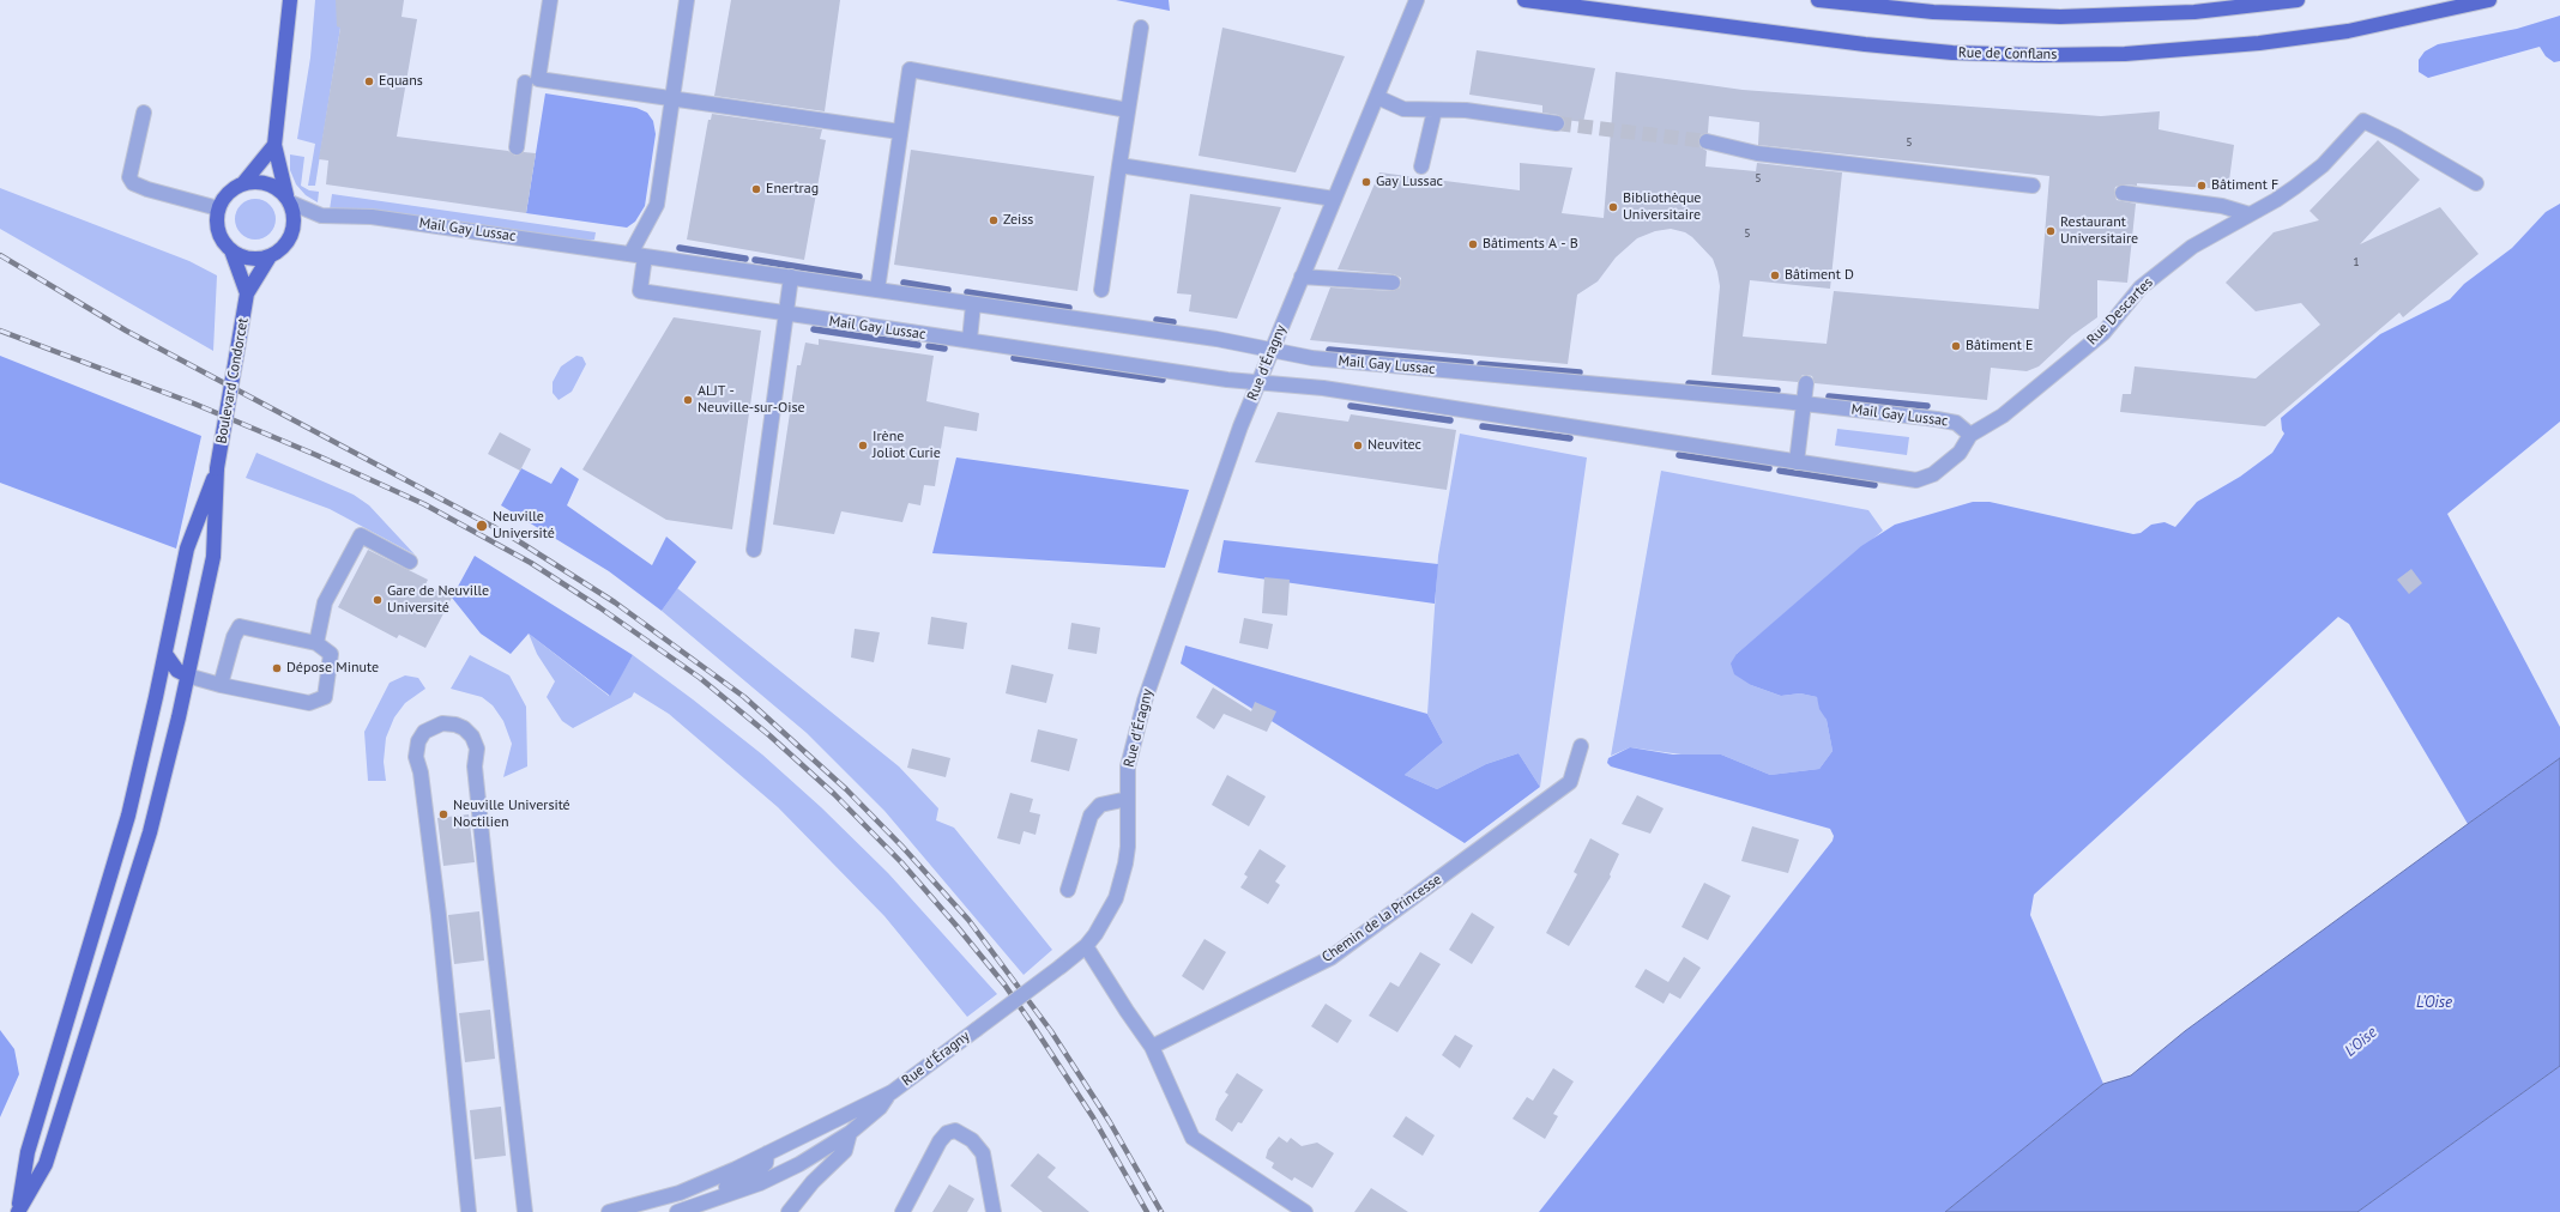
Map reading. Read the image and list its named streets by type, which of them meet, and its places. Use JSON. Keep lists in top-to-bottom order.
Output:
{
  "streets": {
    "main road": ["Rue de Conflans", "Boulevard Condorcet"],
    "street": [
      "Mail Gay Lussac",
      "Rue Descartes",
      "Rue d'Éragny",
      "Chemin de la Princesse"
    ]
  },
  "crossings": [
    ["Mail Gay Lussac", "Rue Descartes"],
    ["Mail Gay Lussac", "Rue d'Éragny"],
    ["Mail Gay Lussac", "Boulevard Condorcet"]
  ],
  "water": ["L’Oise", "L'Oise"],
  "places": [
    "Equans",
    "Gay Lussac",
    "Bâtiment F",
    "Enertrag",
    "Bibliothèque Universitaire",
    "Zeiss",
    "Restaurant Universitaire",
    "Bâtiments A - B",
    "Bâtiment D",
    "Bâtiment E",
    "ALJT - Neuville-sur-Oise",
    "Irène Joliot Curie",
    "Neuvitec",
    "Neuville Université",
    "Gare de Neuville Université",
    "Dépose Minute",
    "Neuville Université Noctilien"
  ],
  "house_numbers": [
    "5",
    "5",
    "5",
    "1"
  ]
}
